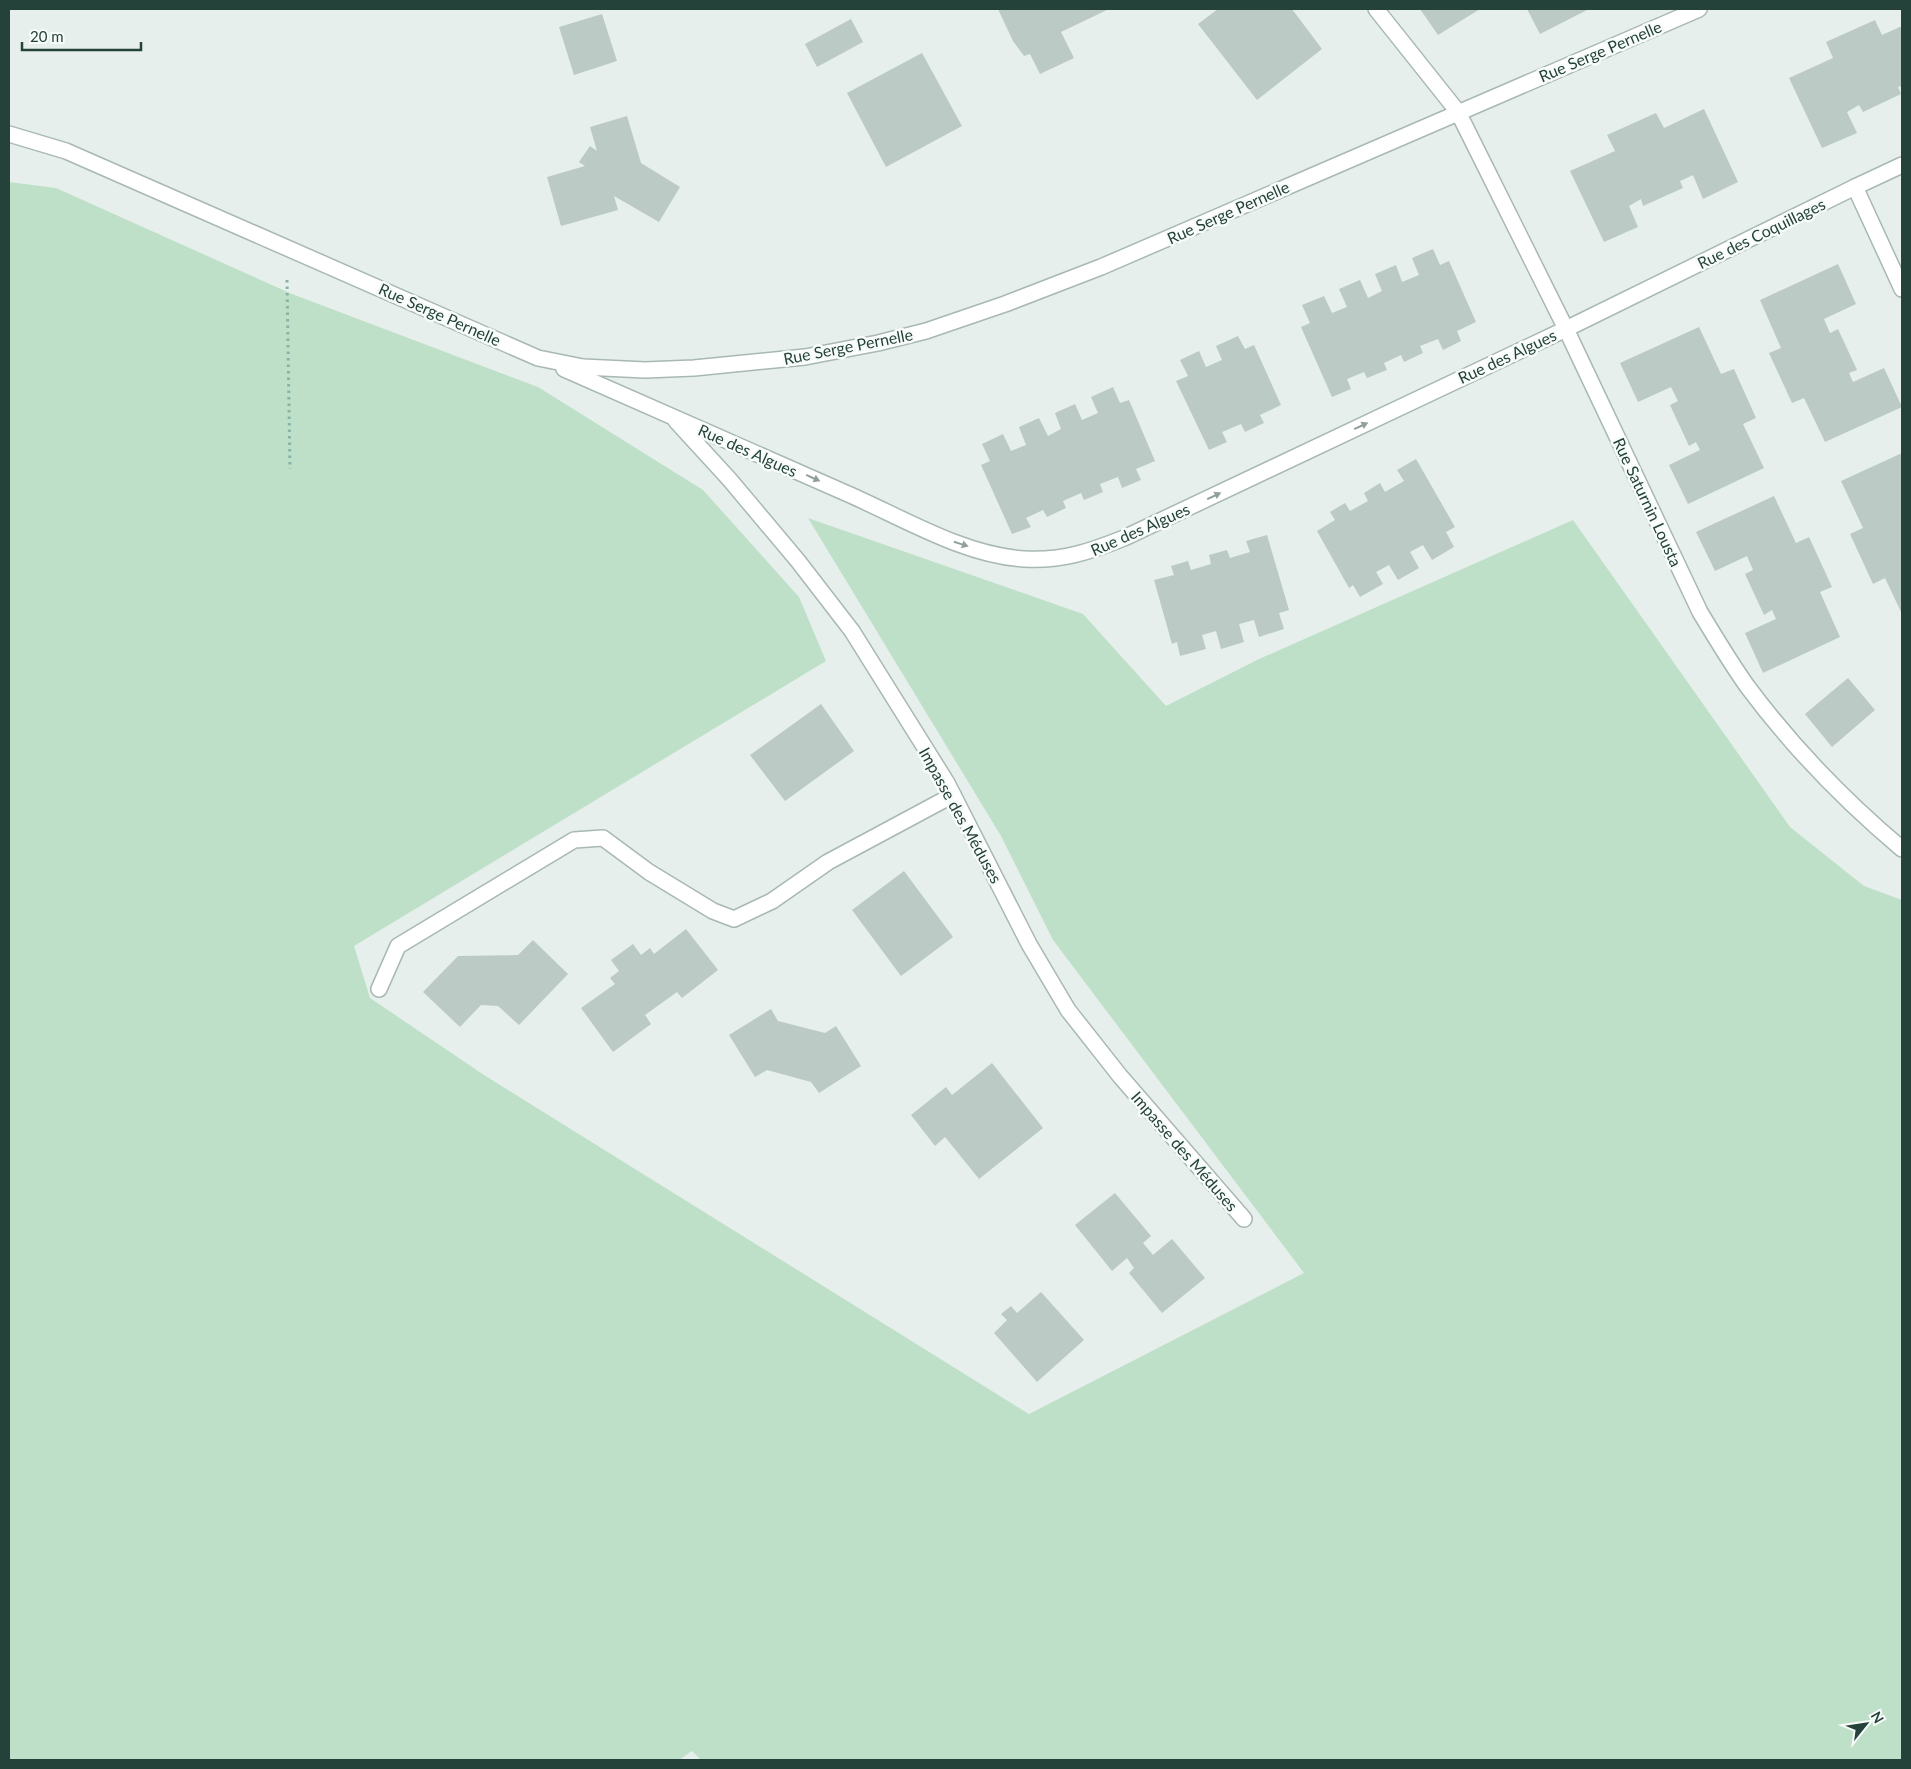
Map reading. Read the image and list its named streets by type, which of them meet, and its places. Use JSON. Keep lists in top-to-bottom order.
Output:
{
  "streets": {
    "street": [
      "Rue Serge Pernelle",
      "Rue des Coquillages",
      "Rue des Algues",
      "Rue Saturnin Lousta",
      "Impasse des Méduses"
    ]
  },
  "crossings": [
    ["Rue Serge Pernelle", "Rue des Algues"],
    ["Rue Serge Pernelle", "Rue Saturnin Lousta"],
    ["Rue des Coquillages", "Rue des Algues"],
    ["Rue des Coquillages", "Rue Saturnin Lousta"],
    ["Rue des Algues", "Rue Saturnin Lousta"],
    ["Rue des Algues", "Impasse des Méduses"]
  ],
  "one_way": ["Rue des Algues"],
  "scale_bar": "20 m",
  "north": "top right"
}
